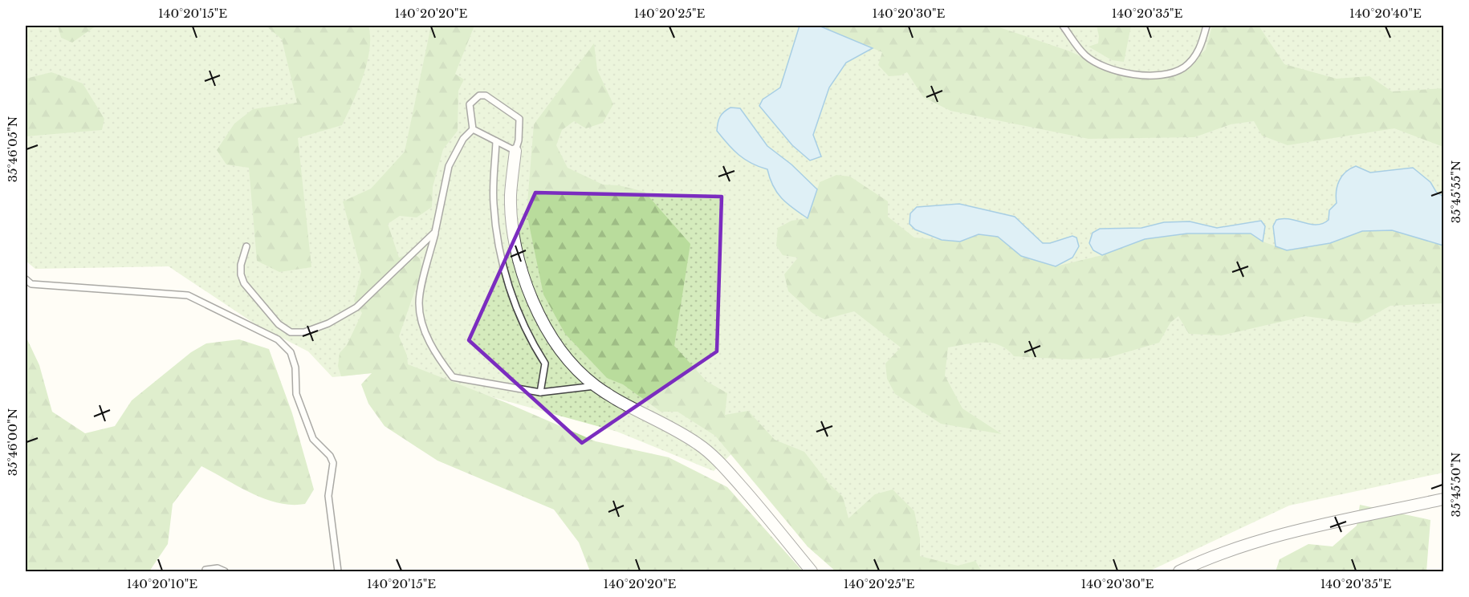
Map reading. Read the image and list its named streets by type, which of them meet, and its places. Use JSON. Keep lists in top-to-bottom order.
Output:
{
  "coordinates": [
    "140°20'15\"E",
    "140°20'20\"E",
    "140°20'25\"E",
    "140°20'30\"E",
    "140°20'35\"E",
    "140°20'40\"E",
    "35°46'05\"N",
    "35°45'55\"N",
    "35°46'00\"N",
    "35°45'50\"N",
    "140°20'10\"E"
  ]
}
